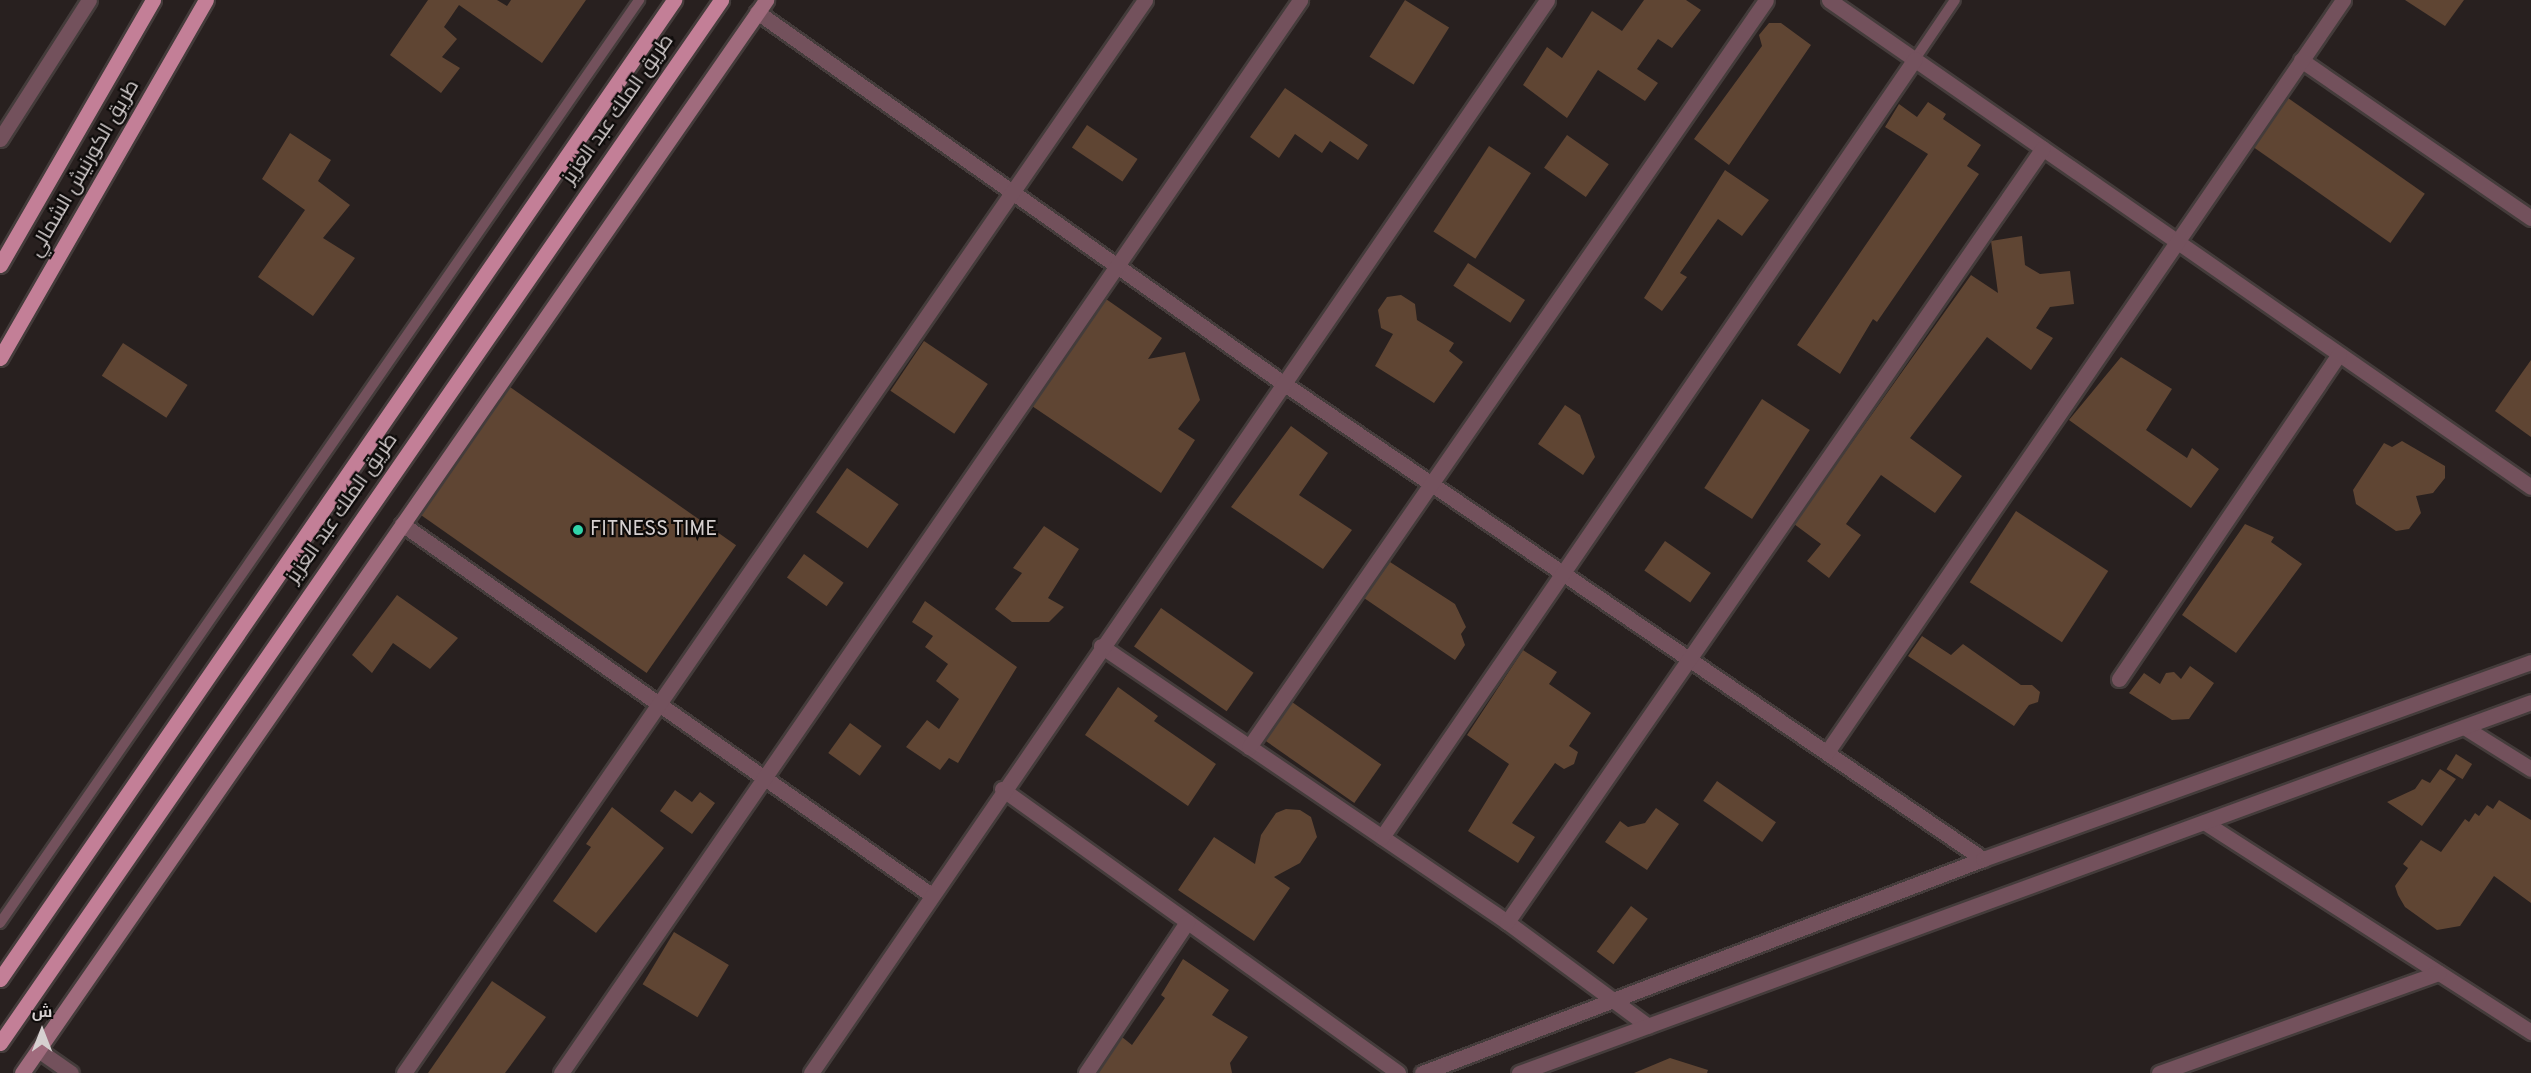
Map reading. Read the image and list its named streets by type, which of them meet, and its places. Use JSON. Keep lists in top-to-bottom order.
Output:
{
  "streets": {
    "main road": ["طريق الملك عبد العزيز", "طريق الكورنيش الشمالي"]
  },
  "places": ["FITNESS TIME"],
  "north": "top"
}
